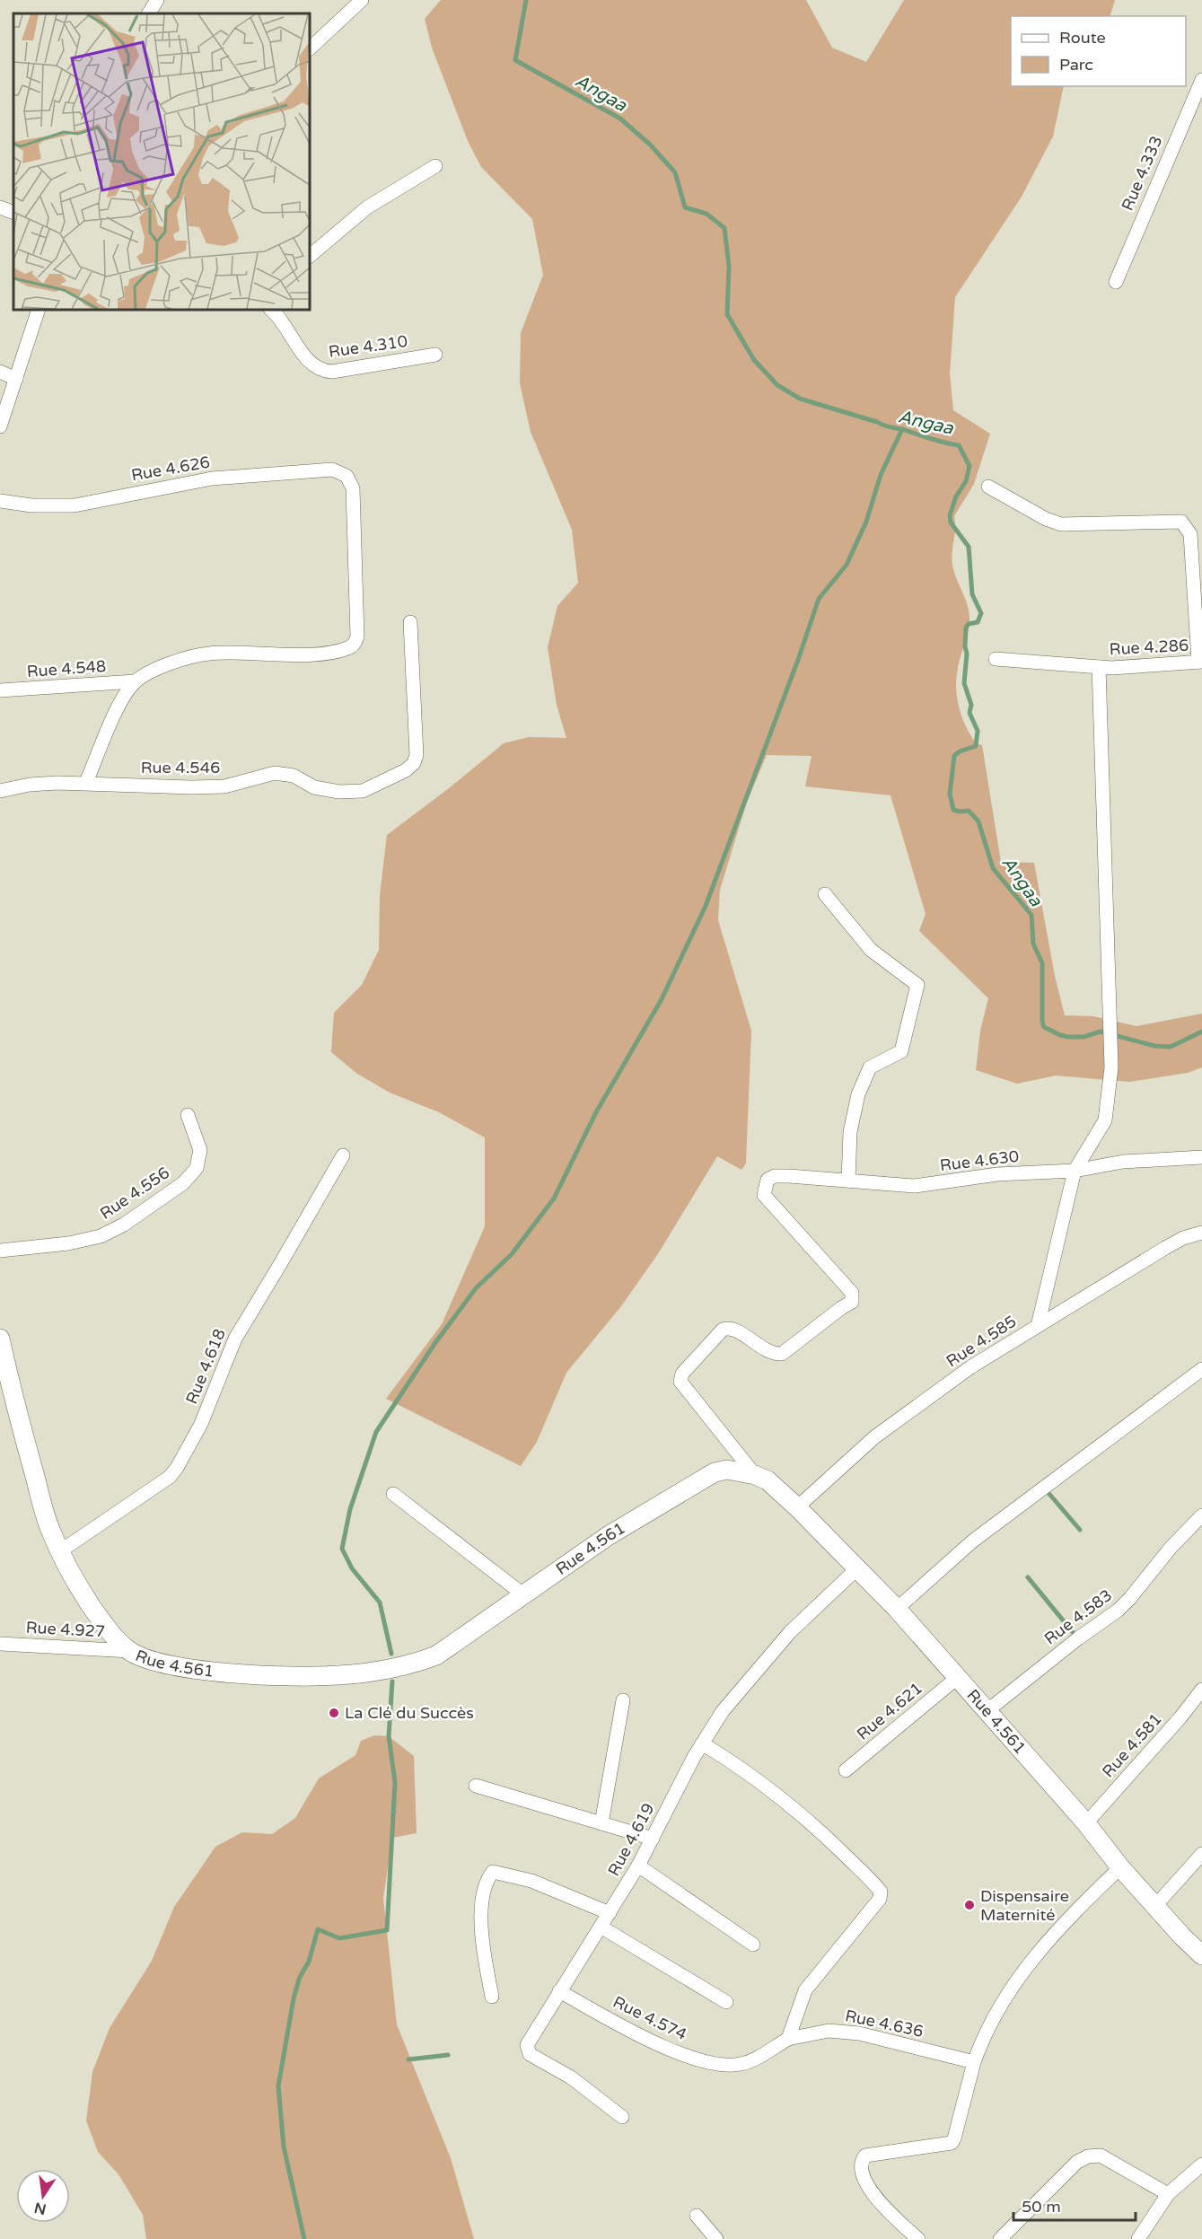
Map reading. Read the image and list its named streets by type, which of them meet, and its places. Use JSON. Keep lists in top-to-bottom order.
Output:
{
  "streets": {
    "main road": ["Rue 4.561"],
    "street": [
      "Rue 4.333",
      "Rue 4.310",
      "Rue 4.626",
      "Rue 4.286",
      "Rue 4.548",
      "Rue 4.546",
      "Rue 4.630",
      "Rue 4.556",
      "Rue 4.585",
      "Rue 4.618",
      "Rue 4.583",
      "Rue 4.927",
      "Rue 4.621",
      "Rue 4.581",
      "Rue 4.619",
      "Rue 4.574",
      "Rue 4.636"
    ]
  },
  "crossings": [
    ["Rue 4.626", "Rue 4.548"],
    ["Rue 4.630", "Rue 4.561"],
    ["Rue 4.585", "Rue 4.561"],
    ["Rue 4.618", "Rue 4.561"],
    ["Rue 4.561", "Rue 4.583"],
    ["Rue 4.561", "Rue 4.927"],
    ["Rue 4.561", "Rue 4.621"],
    ["Rue 4.561", "Rue 4.581"],
    ["Rue 4.561", "Rue 4.619"],
    ["Rue 4.619", "Rue 4.574"],
    ["Rue 4.574", "Rue 4.636"]
  ],
  "water": ["Angaa"],
  "places": ["La Clé du Succès", "Dispensaire Maternité"],
  "legend": ["Route", "Parc"],
  "scale_bar": "50 m",
  "north": "bottom"
}
